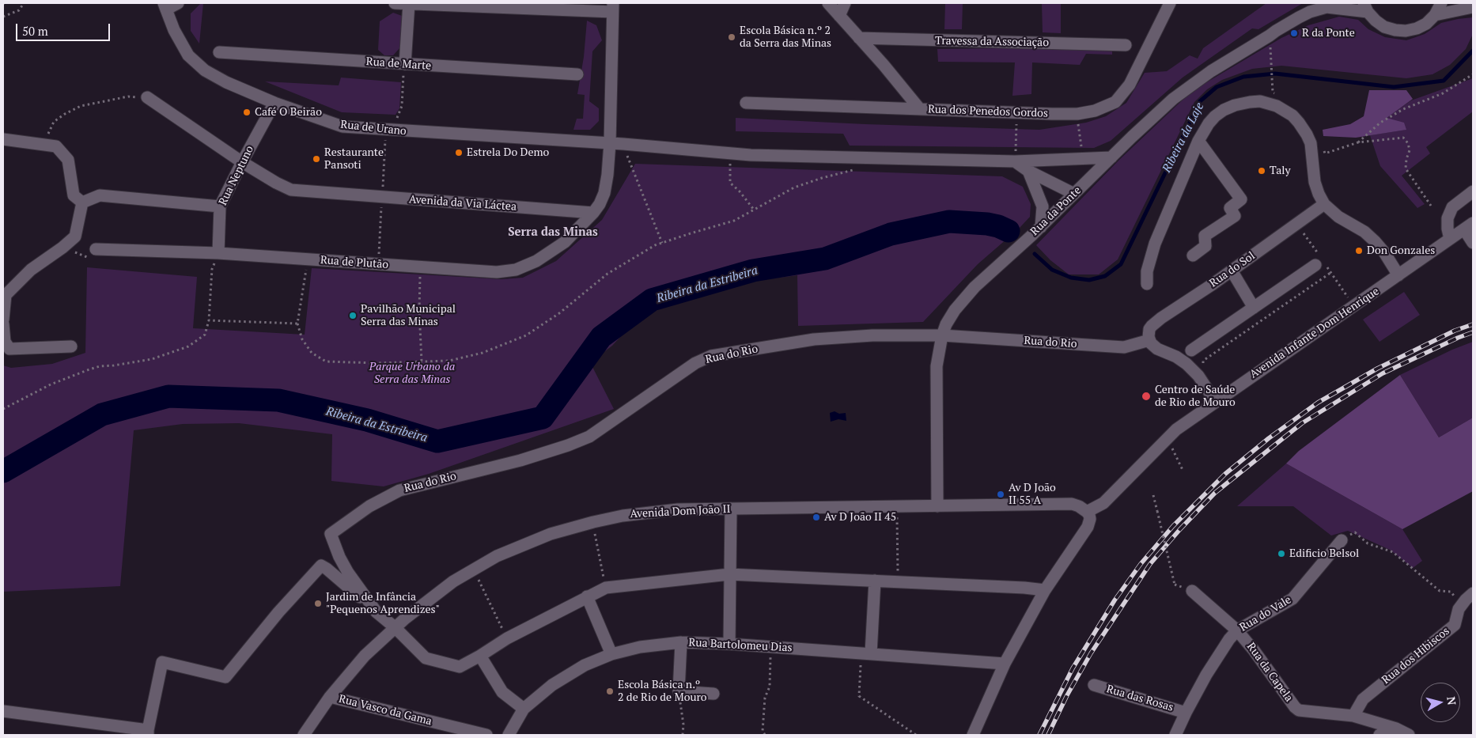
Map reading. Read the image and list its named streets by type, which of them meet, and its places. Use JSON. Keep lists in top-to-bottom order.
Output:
{
  "streets": {
    "street": [
      "Travessa da Associação",
      "Rua de Marte",
      "Rua dos Penedos Gordos",
      "Rua de Urano",
      "Rua Neptuno",
      "Avenida da Via Láctea",
      "Rua da Ponte",
      "Rua de Plutão",
      "Rua do Sol",
      "Avenida Infante Dom Henrique",
      "Rua do Rio",
      "Avenida Dom João II",
      "Rua do Vale",
      "Rua Bartolomeu Dias",
      "Rua dos Hibiscos",
      "Rua da Capela",
      "Rua das Rosas",
      "Rua Vasco da Gama"
    ]
  },
  "crossings": [
    ["Rua de Urano", "Rua Neptuno"],
    ["Rua de Urano", "Rua da Ponte"],
    ["Rua Neptuno", "Avenida da Via Láctea"],
    ["Rua Neptuno", "Rua de Plutão"],
    ["Avenida da Via Láctea", "Rua de Plutão"],
    ["Rua da Ponte", "Rua do Rio"],
    ["Rua da Ponte", "Avenida Dom João II"],
    ["Rua do Sol", "Rua do Rio"],
    ["Avenida Infante Dom Henrique", "Avenida Dom João II"],
    ["Rua do Rio", "Avenida Dom João II"],
    ["Avenida Dom João II", "Rua Vasco da Gama"],
    ["Rua do Vale", "Rua da Capela"],
    ["Rua do Vale", "Rua das Rosas"],
    ["Rua dos Hibiscos", "Rua da Capela"]
  ],
  "districts": ["Serra das Minas"],
  "water": ["Ribeira da Laje", "Ribeira da Estribeira"],
  "parks": ["Parque Urbano da Serra das Minas"],
  "places": [
    "R da Ponte",
    "Escola Básica n.º 2 da Serra das Minas",
    "Café O Beirão",
    "Estrela Do Demo",
    "Restaurante Pansoti",
    "Taly",
    "Don Gonzales",
    "Pavilhão Municipal Serra das Minas",
    "Centro de Saúde de Rio de Mouro",
    "Av D João II 55 A",
    "Av D João II 45",
    "Edificio Belsol",
    "Jardim de Infância \"Pequenos Aprendizes\"",
    "Escola Básica n.º 2 de Rio de Mouro"
  ],
  "scale_bar": "50 m",
  "north": "right"
}
